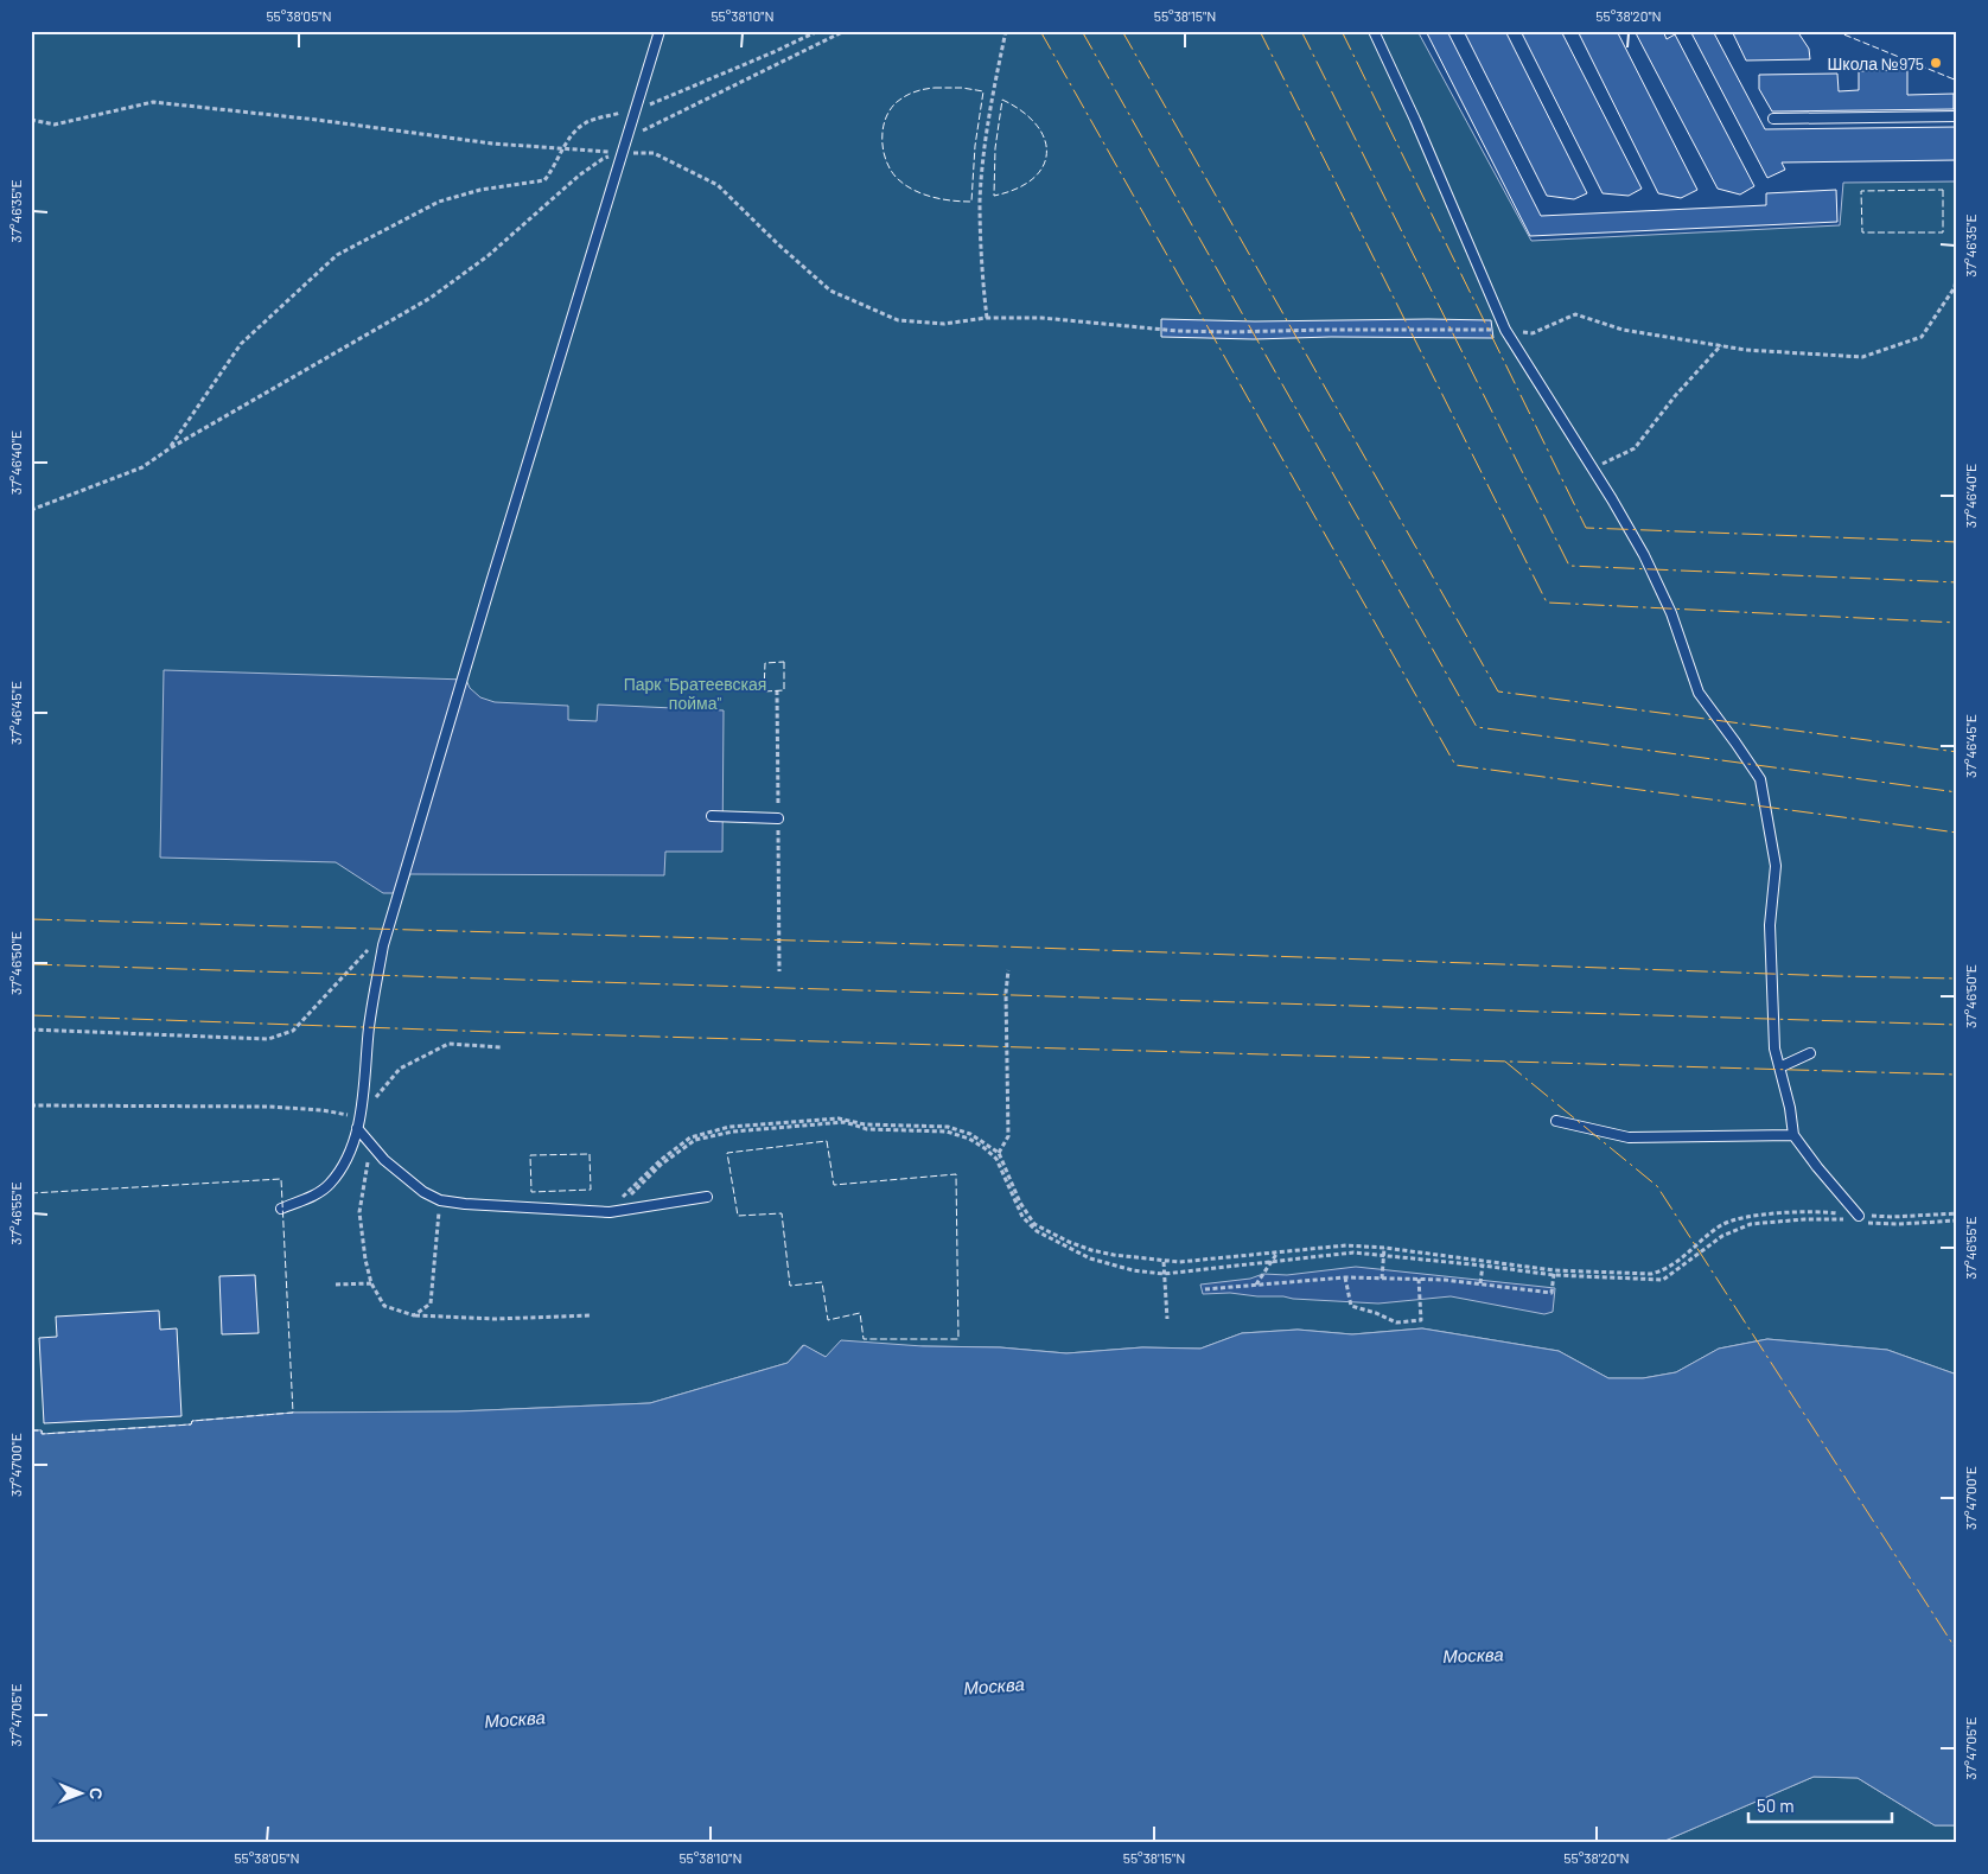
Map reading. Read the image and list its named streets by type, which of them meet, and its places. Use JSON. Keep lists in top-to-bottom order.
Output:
{
  "water": ["Москва"],
  "parks": ["Парк \"Братеевская пойма\""],
  "places": ["Школа №975"],
  "scale_bar": "50 m",
  "north": "right",
  "coordinates": [
    "55°38'05\"N",
    "55°38'10\"N",
    "55°38'15\"N",
    "55°38'20\"N",
    "37°46'35\"E",
    "37°46'40\"E",
    "37°46'45\"E",
    "37°46'50\"E",
    "37°46'55\"E",
    "37°47'00\"E",
    "37°47'05\"E"
  ]
}
